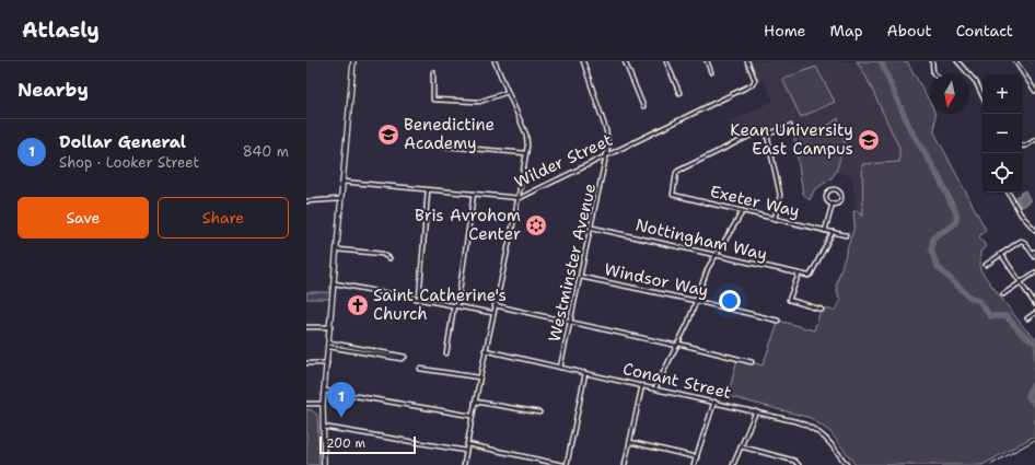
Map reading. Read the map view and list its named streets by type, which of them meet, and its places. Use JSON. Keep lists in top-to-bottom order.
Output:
{
  "streets": {
    "street": [
      "Wilder Street",
      "Exeter Way",
      "Nottingham Way",
      "Westminster Avenue",
      "Windsor Way",
      "Conant Street"
    ]
  },
  "crossings": [
    ["Wilder Street", "Westminster Avenue"],
    ["Exeter Way", "Nottingham Way"],
    ["Nottingham Way", "Westminster Avenue"],
    ["Westminster Avenue", "Windsor Way"],
    ["Westminster Avenue", "Conant Street"]
  ],
  "places": {
    "school or university": ["Benedictine Academy", "Kean University East Campus"],
    "synagogue": ["Bris Avrohom Center"],
    "church": ["Saint Catherine's Church"]
  },
  "scale_bar": "200 m",
  "north": "bottom",
  "page": {
    "header": "Atlasly",
    "nav": [
      "Home",
      "Map",
      "About",
      "Contact"
    ],
    "heading": "Nearby",
    "map_buttons": ["+", "−"],
    "list": [
      {
        "mark": "1",
        "name": "Dollar General",
        "note": "Shop · Looker Street",
        "value": "840 m"
      }
    ],
    "buttons": ["Save", "Share"],
    "pins": "1",
    "scale": "200 m"
  }
}
